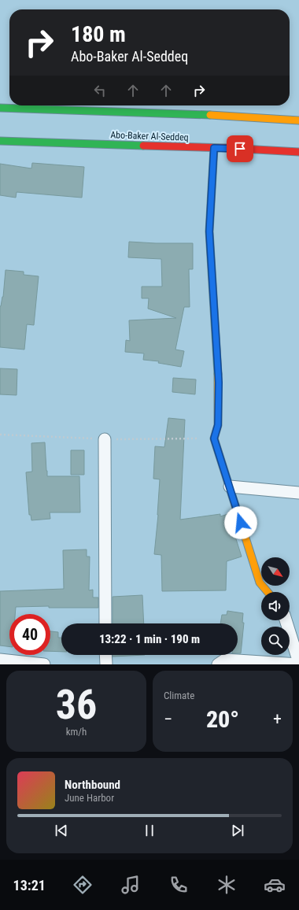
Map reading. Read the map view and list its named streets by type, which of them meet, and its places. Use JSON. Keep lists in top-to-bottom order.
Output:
{
  "streets": {
    "main road": ["Abo-Baker Al-Seddeq"]
  },
  "north": "bottom right",
  "page": {
    "turn": ["180 m", "Abo-Baker Al-Seddeq"],
    "limit": "40",
    "trip": "13:22 · 1 min · 190 m",
    "tile": [
      ["36", "km/h"],
      "Climate"
    ],
    "heat": ["−", "20°", "+"],
    "song": ["Northbound", "June Harbor"],
    "tabs": "13:21"
  }
}
